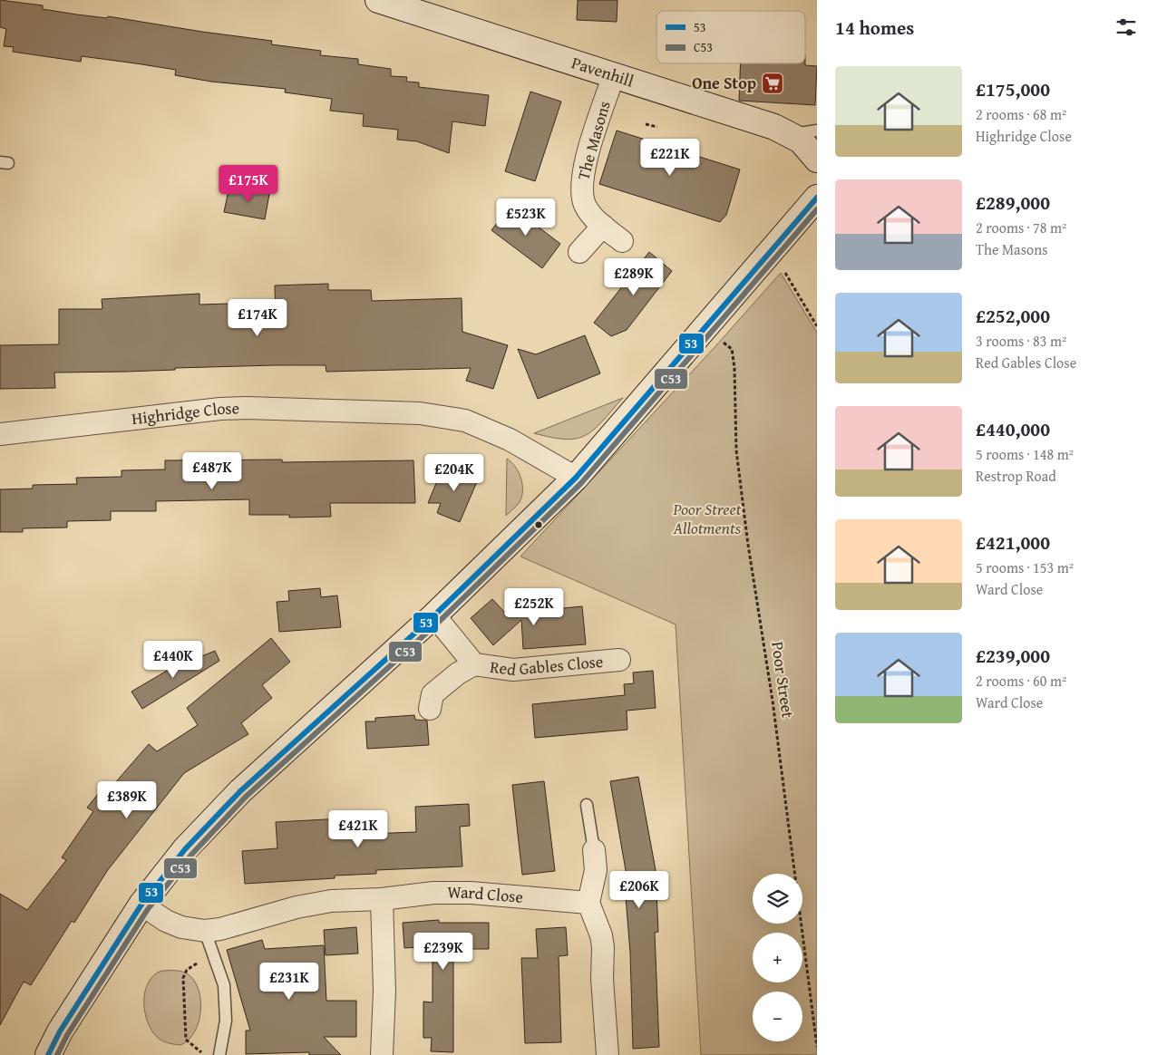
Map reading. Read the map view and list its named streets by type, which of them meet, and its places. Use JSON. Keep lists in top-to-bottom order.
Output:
{
  "streets": {
    "street": [
      "Pavenhill",
      "The Masons",
      "Highridge Close",
      "Red Gables Close",
      "Ward Close"
    ],
    "path": ["Poor Street"]
  },
  "crossings": [
    ["Pavenhill", "The Masons"]
  ],
  "parks": ["Poor Street Allotments"],
  "places": {
    "supermarket": ["One Stop"]
  },
  "lines": ["transit line 53", "transit line C53"],
  "legend": ["53", "C53"],
  "page": {
    "heading": "14 homes",
    "list": [
      {
        "name": "£175,000",
        "note": "2 rooms · 68 m² · Highridge Close"
      },
      {
        "name": "£289,000",
        "note": "2 rooms · 78 m² · The Masons"
      },
      {
        "name": "£252,000",
        "note": "3 rooms · 83 m² · Red Gables Close"
      },
      {
        "name": "£440,000",
        "note": "5 rooms · 148 m² · Restrop Road"
      },
      {
        "name": "£421,000",
        "note": "5 rooms · 153 m² · Ward Close"
      },
      {
        "name": "£239,000",
        "note": "2 rooms · 60 m² · Ward Close"
      }
    ],
    "price": [
      "£221K",
      "£175K",
      "£523K",
      "£289K",
      "£174K",
      "£487K",
      "£204K",
      "£252K",
      "£440K",
      "£389K",
      "£421K",
      "£206K",
      "£239K",
      "£231K"
    ],
    "map_buttons": ["+", "−"]
  }
}
